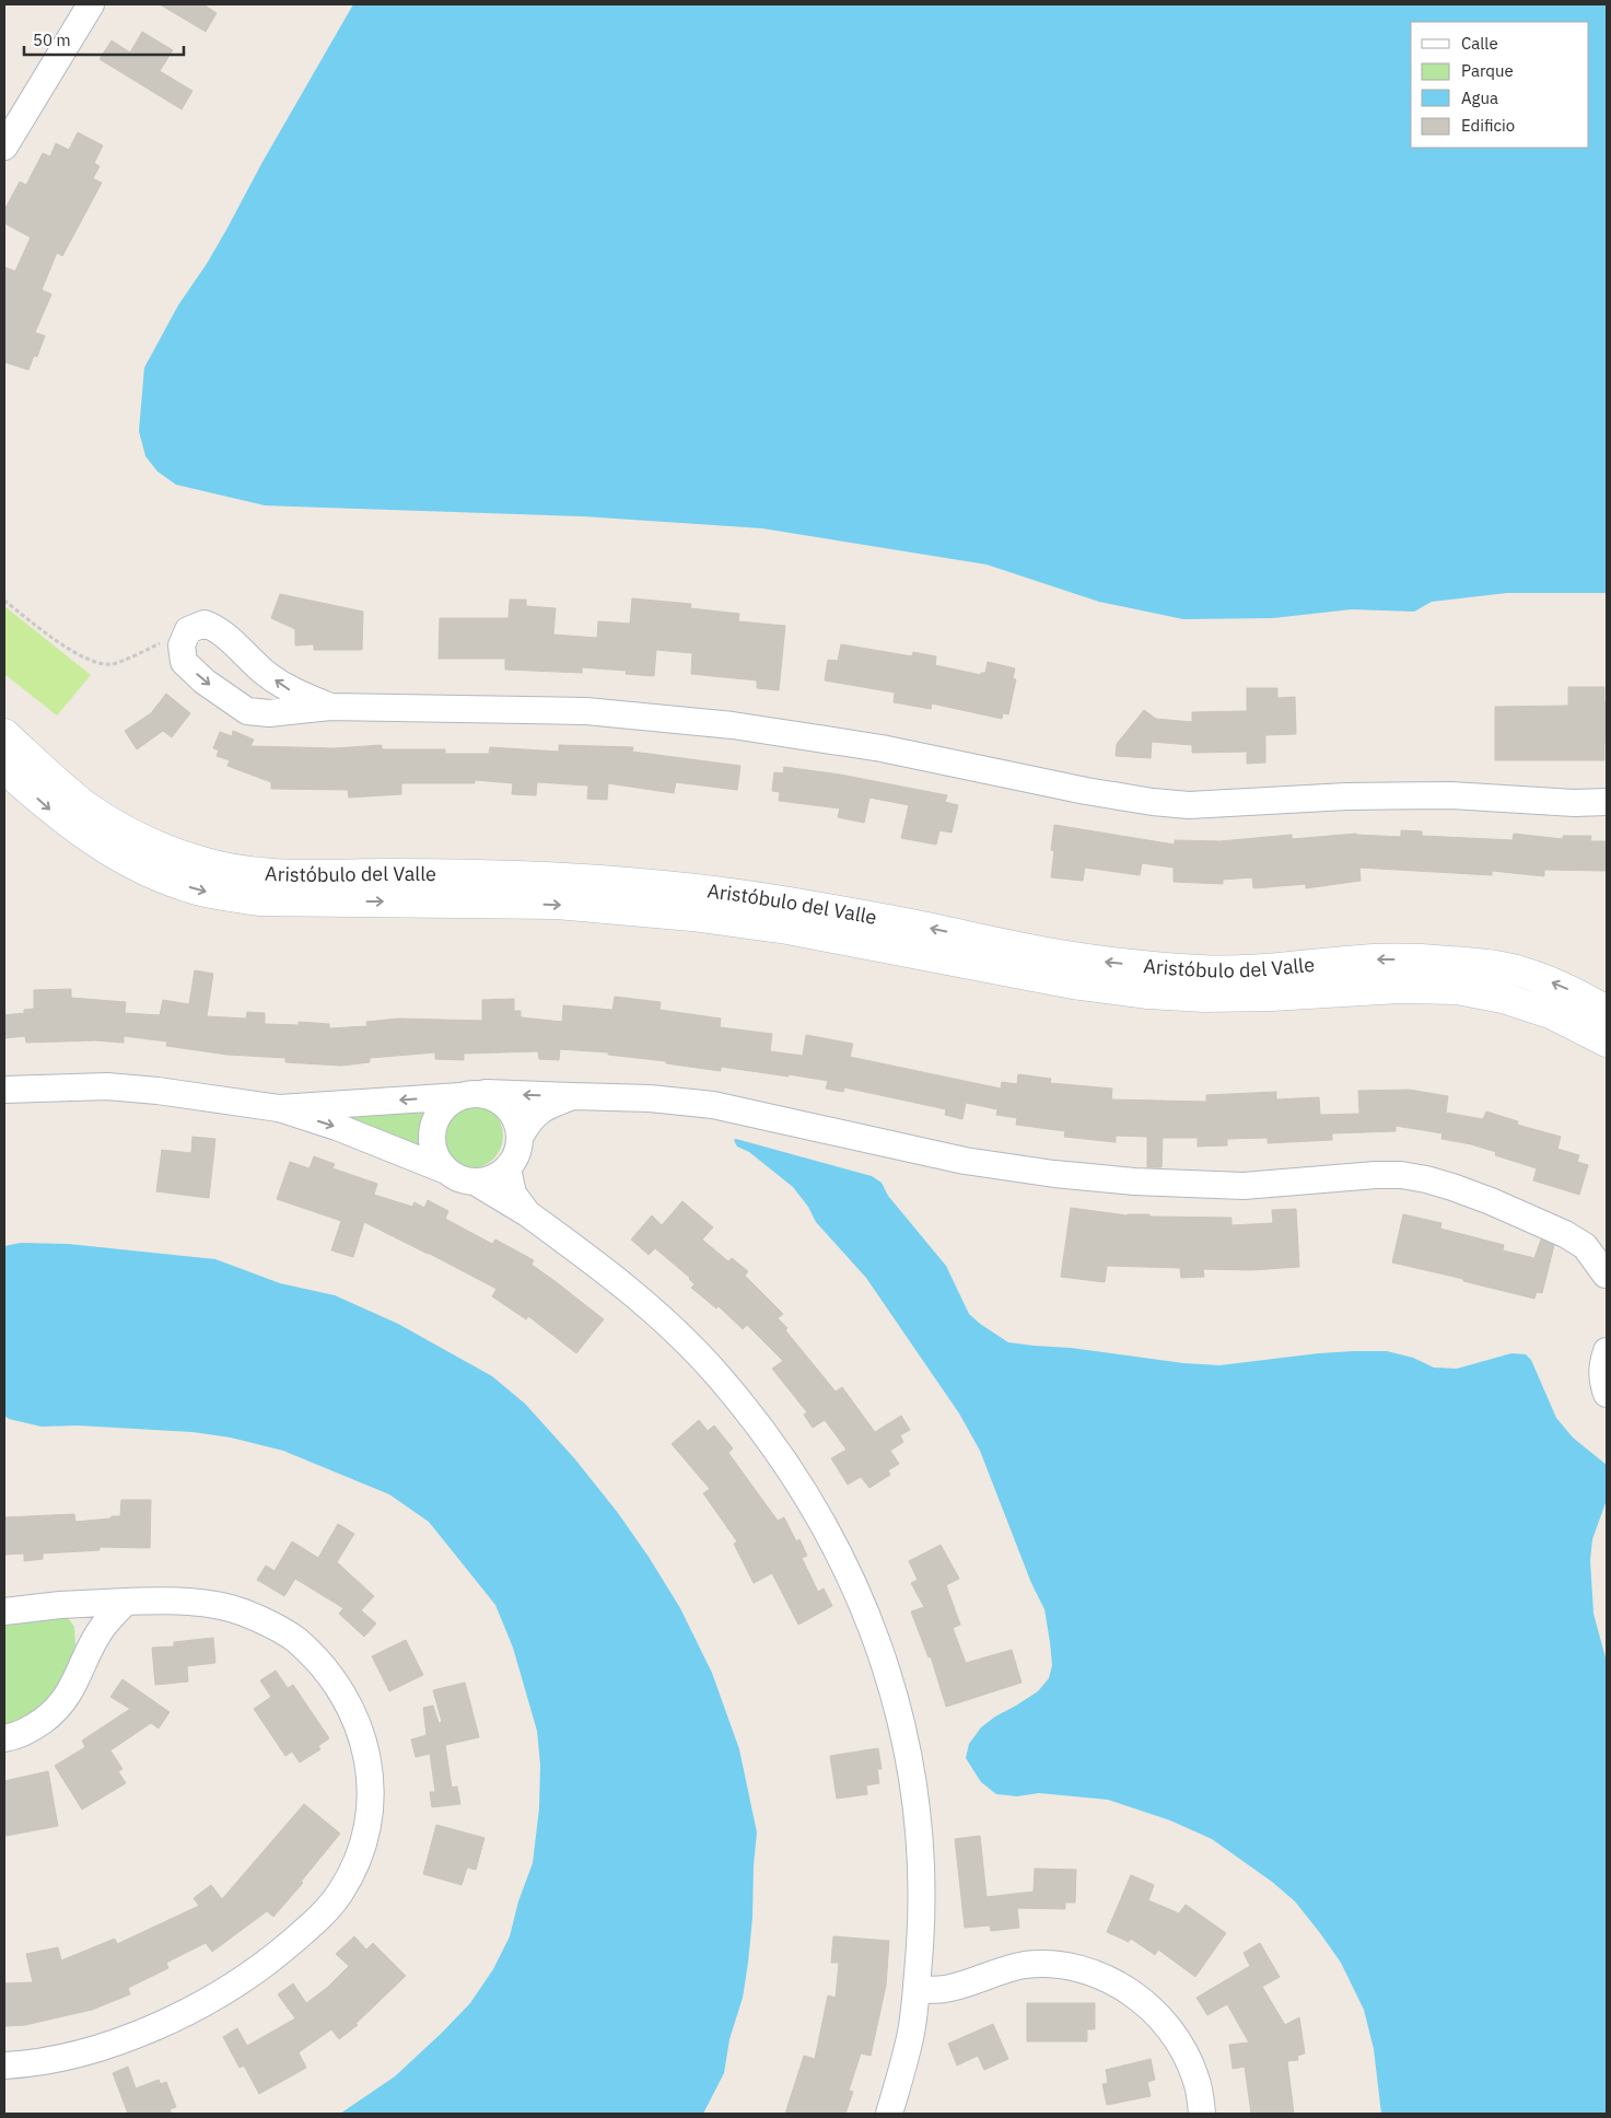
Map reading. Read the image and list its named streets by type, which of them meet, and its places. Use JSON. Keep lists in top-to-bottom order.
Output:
{
  "streets": {
    "street": ["Aristóbulo del Valle"]
  },
  "legend": [
    "Calle",
    "Parque",
    "Agua",
    "Edificio"
  ],
  "scale_bar": "50 m"
}
